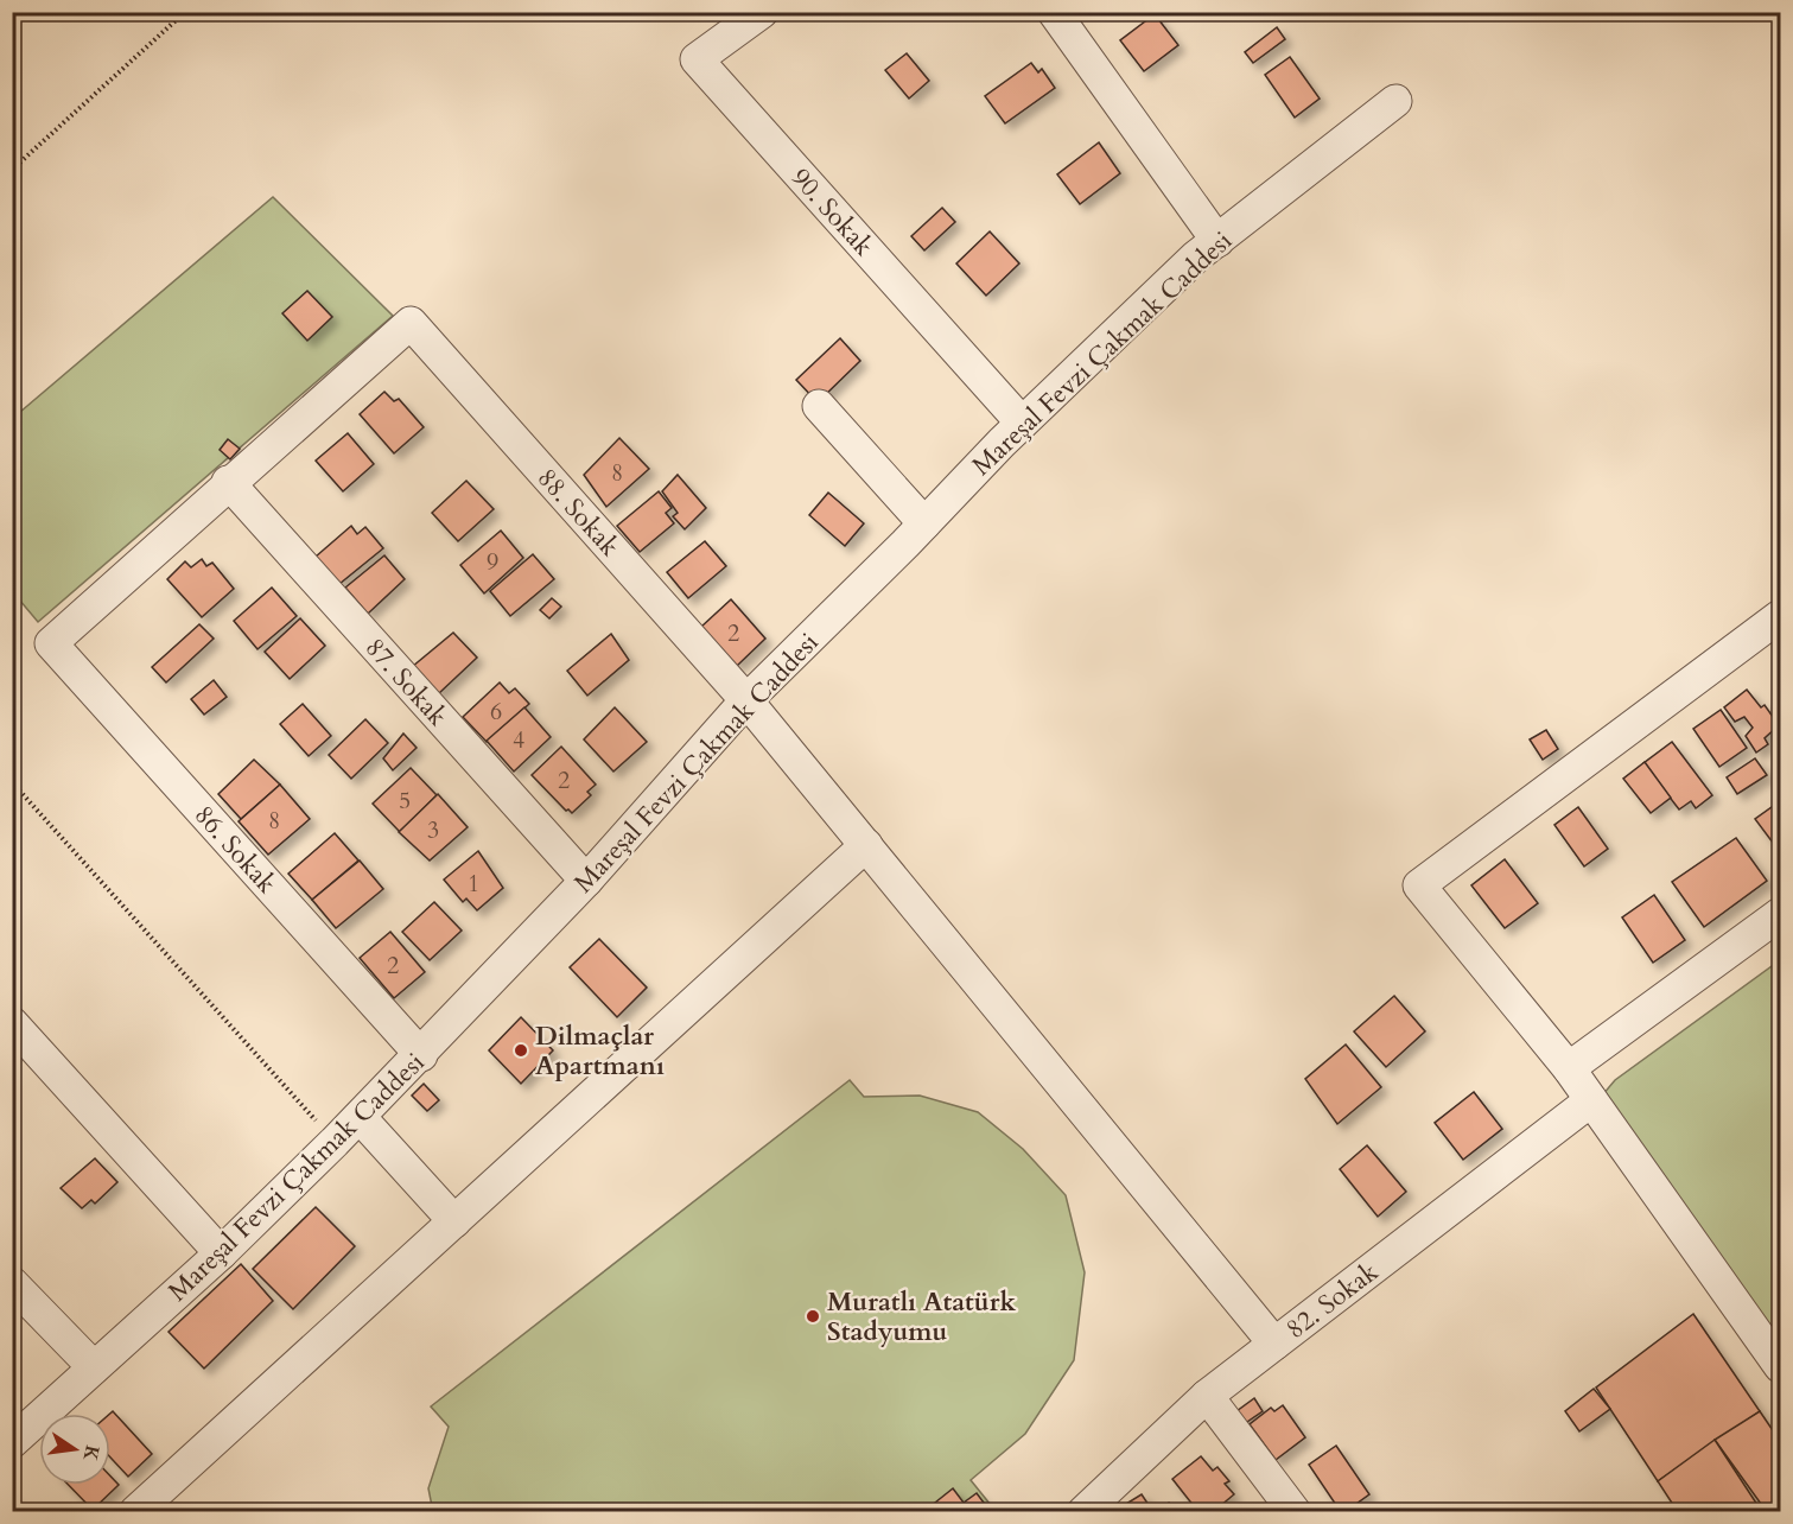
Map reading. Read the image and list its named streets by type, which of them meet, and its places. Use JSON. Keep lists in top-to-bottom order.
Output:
{
  "streets": {
    "street": [
      "90. Sokak",
      "Mareşal Fevzi Çakmak Caddesi",
      "88. Sokak",
      "87. Sokak",
      "86. Sokak",
      "82. Sokak"
    ]
  },
  "crossings": [
    ["90. Sokak", "Mareşal Fevzi Çakmak Caddesi"],
    ["Mareşal Fevzi Çakmak Caddesi", "88. Sokak"],
    ["Mareşal Fevzi Çakmak Caddesi", "87. Sokak"],
    ["Mareşal Fevzi Çakmak Caddesi", "86. Sokak"],
    ["88. Sokak", "87. Sokak"],
    ["88. Sokak", "86. Sokak"],
    ["88. Sokak", "82. Sokak"],
    ["87. Sokak", "86. Sokak"]
  ],
  "places": ["Dilmaçlar Apartmanı", "Muratlı Atatürk Stadyumu"],
  "house_numbers": [
    "8",
    "9",
    "2",
    "6",
    "4",
    "2",
    "5",
    "8",
    "3",
    "1",
    "2"
  ],
  "north": "right"
}
